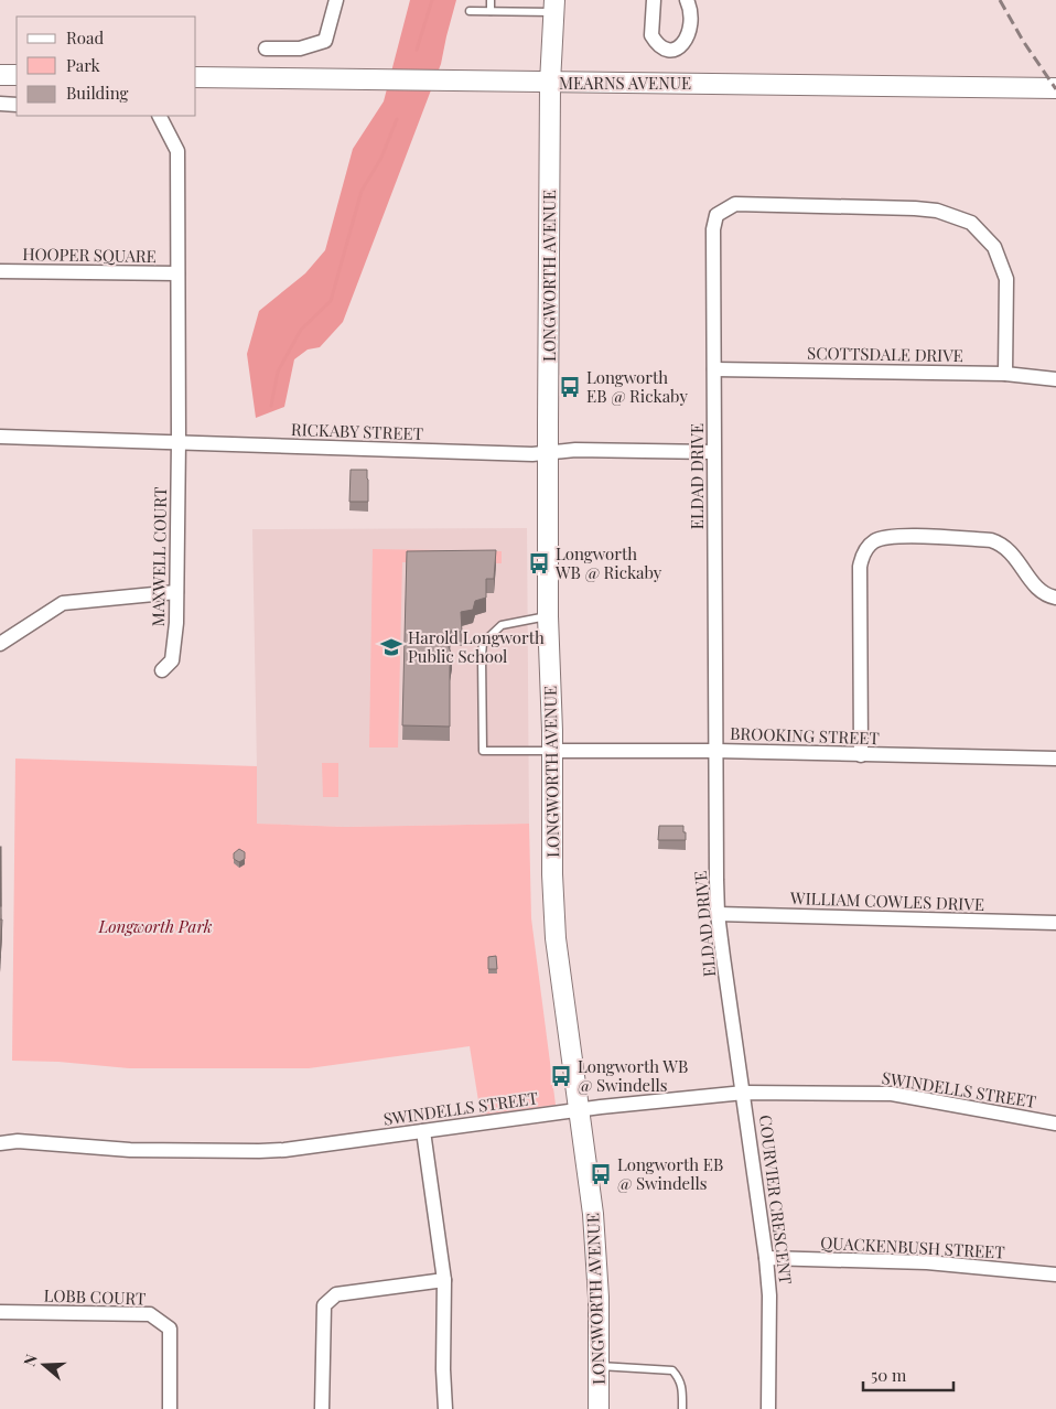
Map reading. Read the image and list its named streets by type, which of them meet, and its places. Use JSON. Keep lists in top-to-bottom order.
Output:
{
  "streets": {
    "street": [
      "MEARNS AVENUE",
      "HOOPER SQUARE",
      "LONGWORTH AVENUE",
      "SCOTTSDALE DRIVE",
      "RICKABY STREET",
      "ELDAD DRIVE",
      "MAXWELL COURT",
      "BROOKING STREET",
      "WILLIAM COWLES DRIVE",
      "SWINDELLS STREET",
      "COURVIER CRESCENT",
      "QUACKENBUSH STREET",
      "LOBB COURT"
    ]
  },
  "crossings": [
    ["MEARNS AVENUE", "LONGWORTH AVENUE"],
    ["HOOPER SQUARE", "RICKABY STREET"],
    ["HOOPER SQUARE", "MAXWELL COURT"],
    ["LONGWORTH AVENUE", "RICKABY STREET"],
    ["LONGWORTH AVENUE", "BROOKING STREET"],
    ["LONGWORTH AVENUE", "SWINDELLS STREET"],
    ["SCOTTSDALE DRIVE", "ELDAD DRIVE"],
    ["RICKABY STREET", "ELDAD DRIVE"],
    ["RICKABY STREET", "MAXWELL COURT"],
    ["ELDAD DRIVE", "BROOKING STREET"],
    ["ELDAD DRIVE", "WILLIAM COWLES DRIVE"],
    ["ELDAD DRIVE", "SWINDELLS STREET"],
    ["ELDAD DRIVE", "COURVIER CRESCENT"],
    ["SWINDELLS STREET", "COURVIER CRESCENT"],
    ["COURVIER CRESCENT", "QUACKENBUSH STREET"]
  ],
  "parks": ["Longworth Park"],
  "places": {
    "bus stop": [
      "Longworth EB @ Rickaby",
      "Longworth WB @ Rickaby",
      "Longworth WB @ Swindells",
      "Longworth EB @ Swindells"
    ],
    "school or university": ["Harold Longworth Public School"]
  },
  "legend": ["Road", "Park", "Building"],
  "scale_bar": "50 m",
  "north": "left"
}
